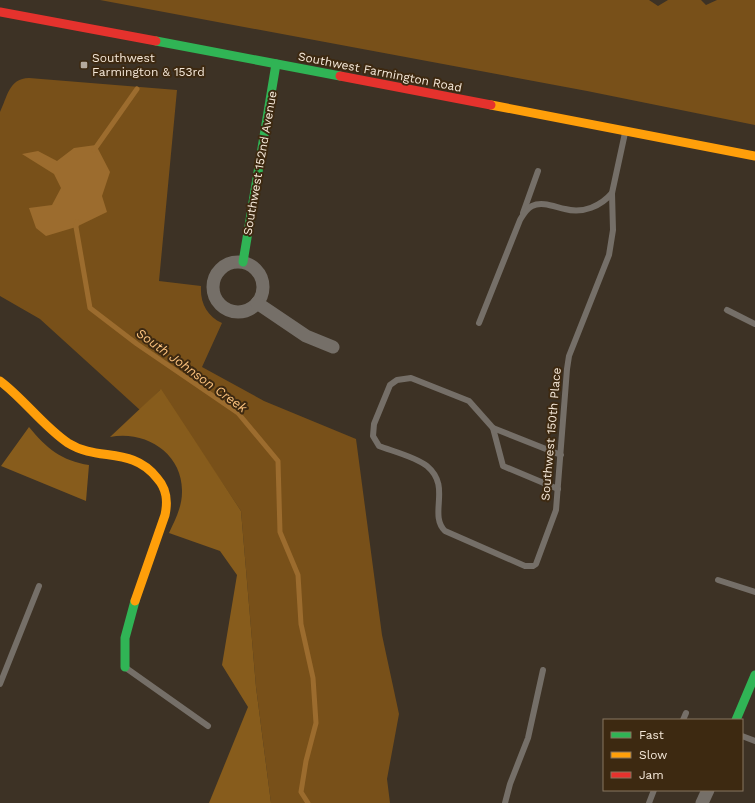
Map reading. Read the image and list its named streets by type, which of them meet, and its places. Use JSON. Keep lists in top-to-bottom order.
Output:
{
  "streets": {
    "main road": ["Southwest Farmington Road", "Southwest 152nd Avenue"],
    "lane": ["Southwest 150th Place"]
  },
  "crossings": [
    ["Southwest Farmington Road", "Southwest 152nd Avenue"],
    ["Southwest Farmington Road", "Southwest 150th Place"]
  ],
  "water": ["South Johnson Creek"],
  "places": {
    "transit": ["Southwest Farmington & 153rd"]
  },
  "legend": ["Fast", "Slow", "Jam"]
}
